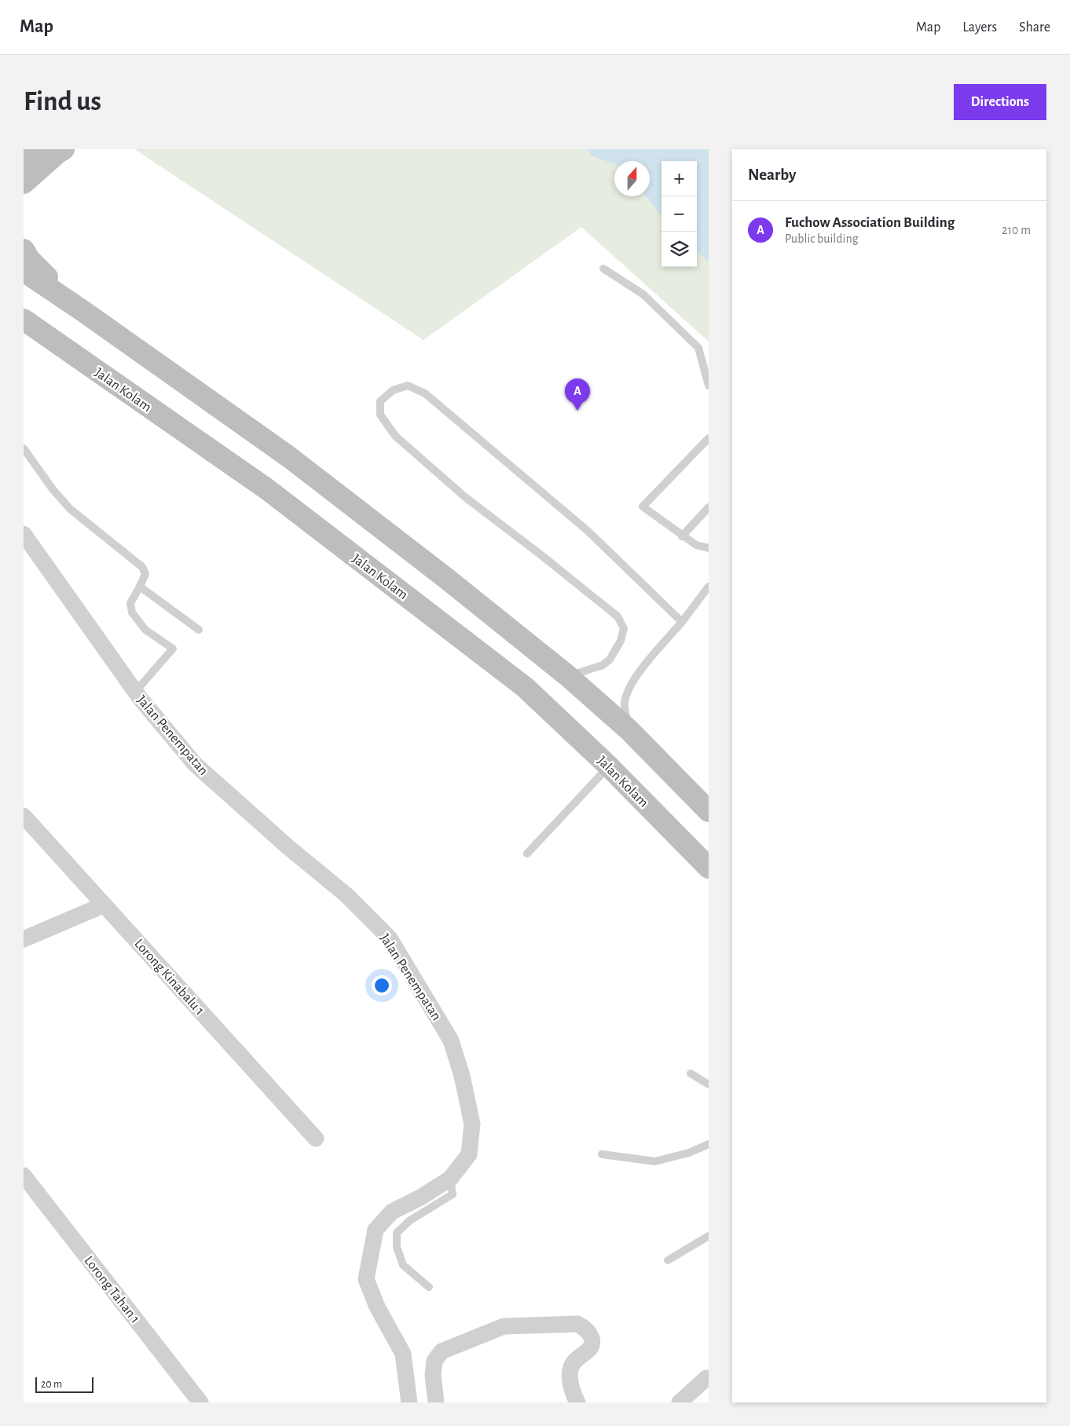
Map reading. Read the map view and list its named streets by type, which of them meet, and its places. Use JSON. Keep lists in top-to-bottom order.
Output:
{
  "streets": {
    "main road": ["Jalan Kolam"],
    "street": ["Jalan Penempatan", "Lorong Kinabalu 1", "Lorong Tahan 1"]
  },
  "scale_bar": "20 m",
  "north": "top",
  "page": {
    "header": "Map",
    "nav": ["Map", "Layers", "Share"],
    "buttons": "Directions",
    "title": "Find us",
    "heading": "Nearby",
    "map_buttons": ["+", "−"],
    "list": [
      {
        "mark": "A",
        "name": "Fuchow Association Building",
        "note": "Public building",
        "value": "210 m"
      }
    ],
    "pins": "A",
    "scale": "20 m"
  }
}
